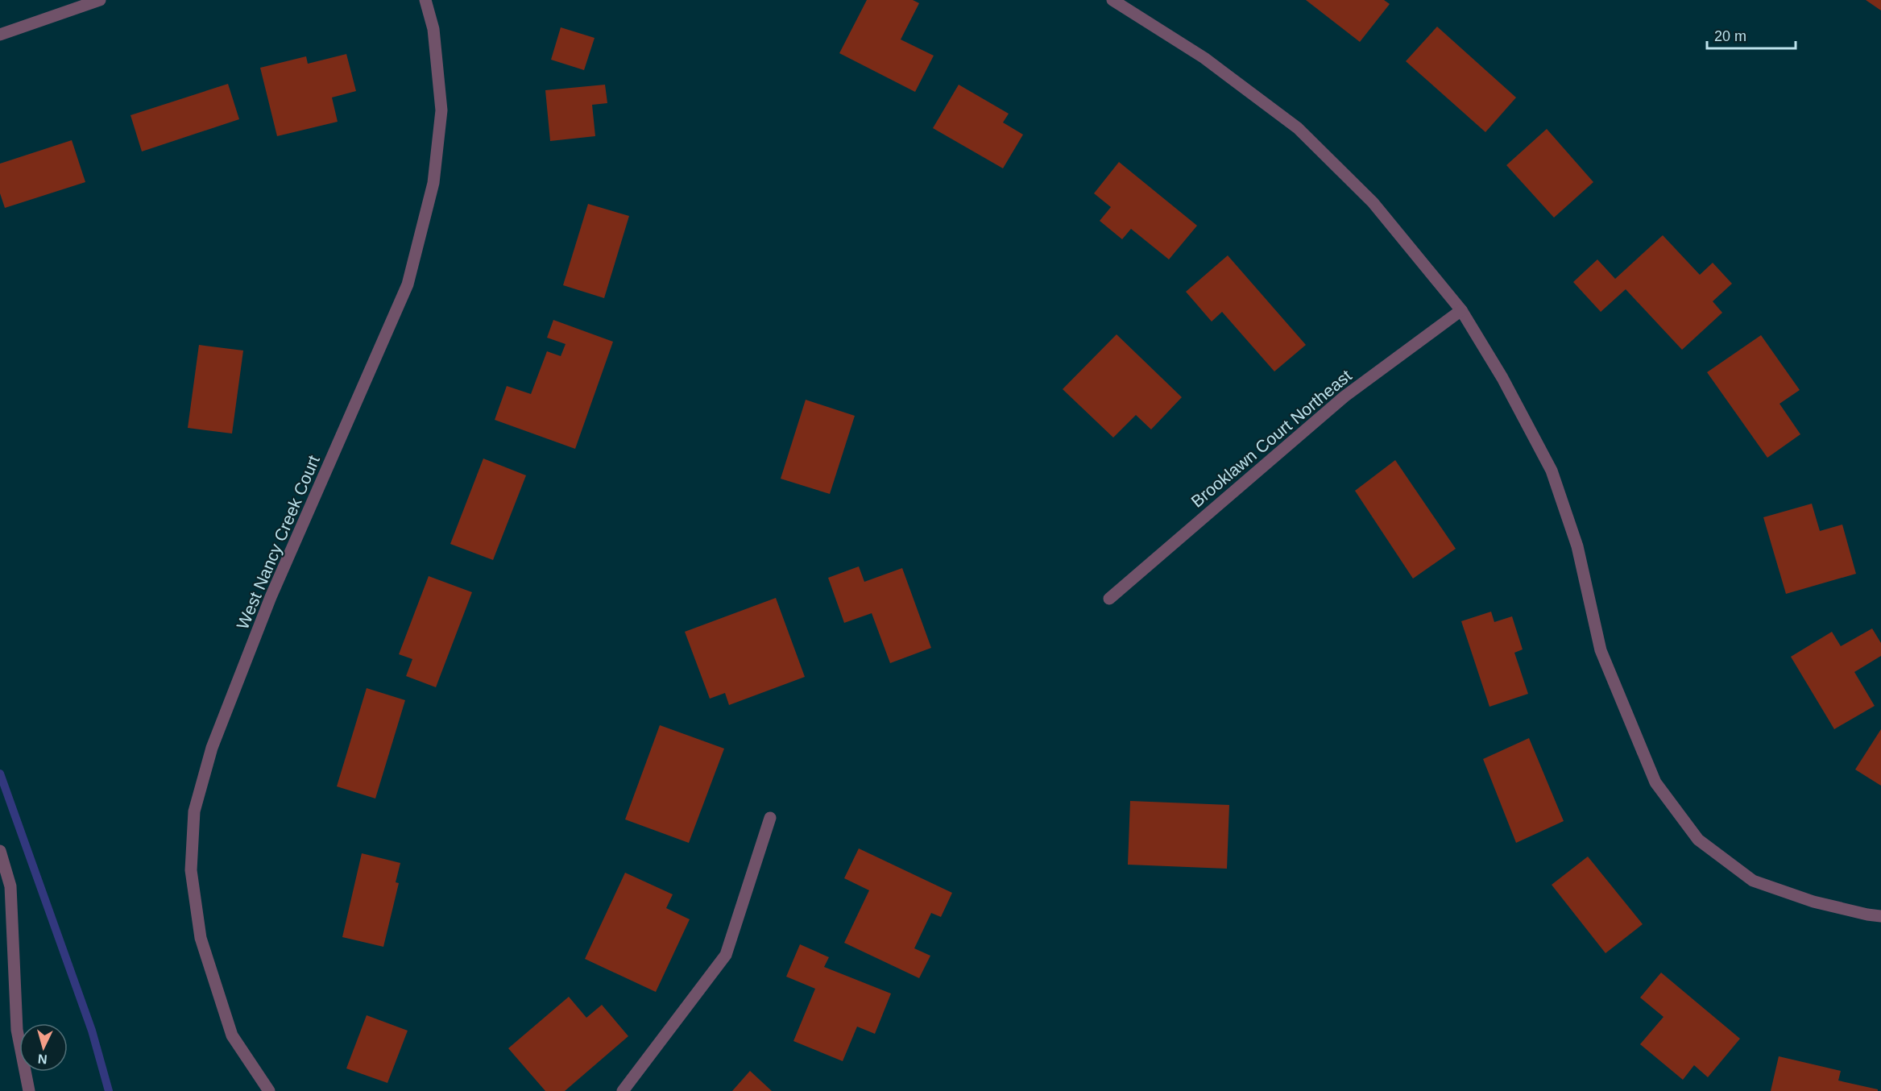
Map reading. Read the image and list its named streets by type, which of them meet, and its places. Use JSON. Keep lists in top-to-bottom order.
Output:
{
  "streets": {
    "street": ["Brooklawn Court Northeast", "West Nancy Creek Court"]
  },
  "scale_bar": "20 m",
  "north": "bottom"
}
